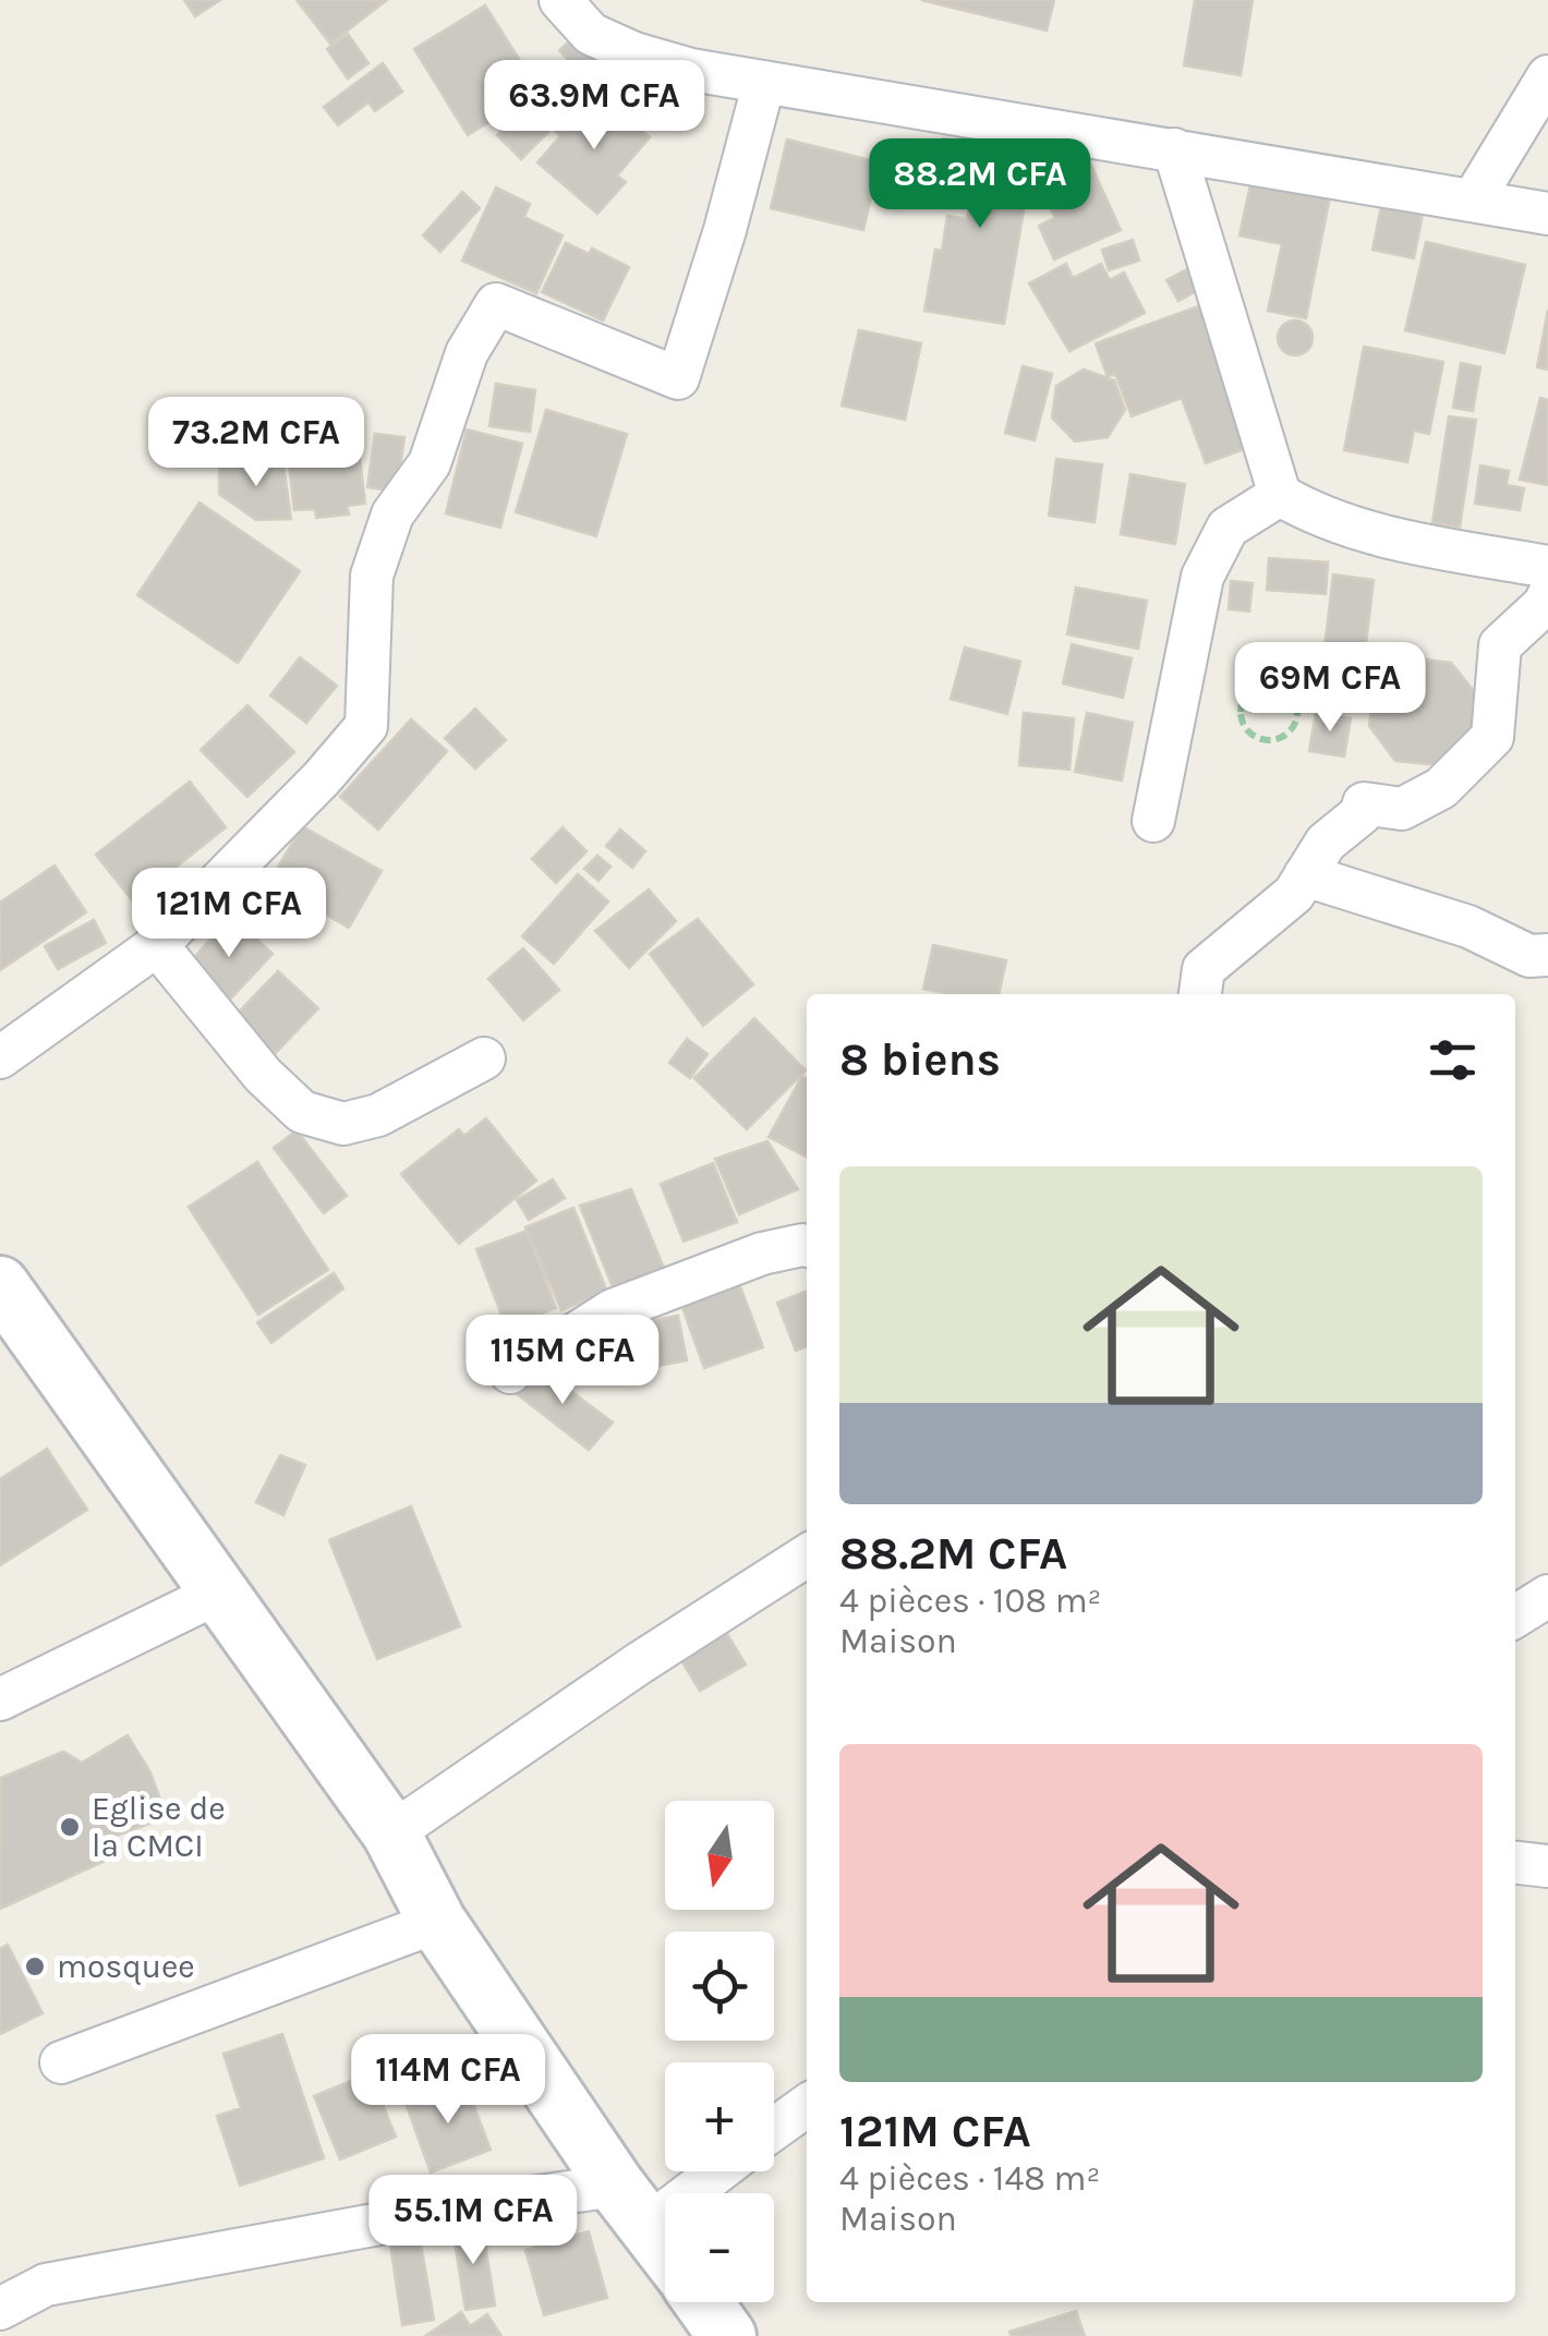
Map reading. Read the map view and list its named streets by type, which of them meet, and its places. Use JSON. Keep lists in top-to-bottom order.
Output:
{
  "places": ["Eglise de la CMCI", "mosquee"],
  "north": "bottom",
  "page": {
    "price": [
      "63.9M CFA",
      "88.2M CFA",
      "73.2M CFA",
      "69M CFA",
      "121M CFA",
      "115M CFA",
      "114M CFA",
      "55.1M CFA"
    ],
    "heading": "8 biens",
    "list": [
      {
        "name": "88.2M CFA",
        "note": "4 pièces · 108 m² · Maison"
      },
      {
        "name": "121M CFA",
        "note": "4 pièces · 148 m² · Maison"
      }
    ],
    "map_buttons": ["+", "−"]
  }
}
